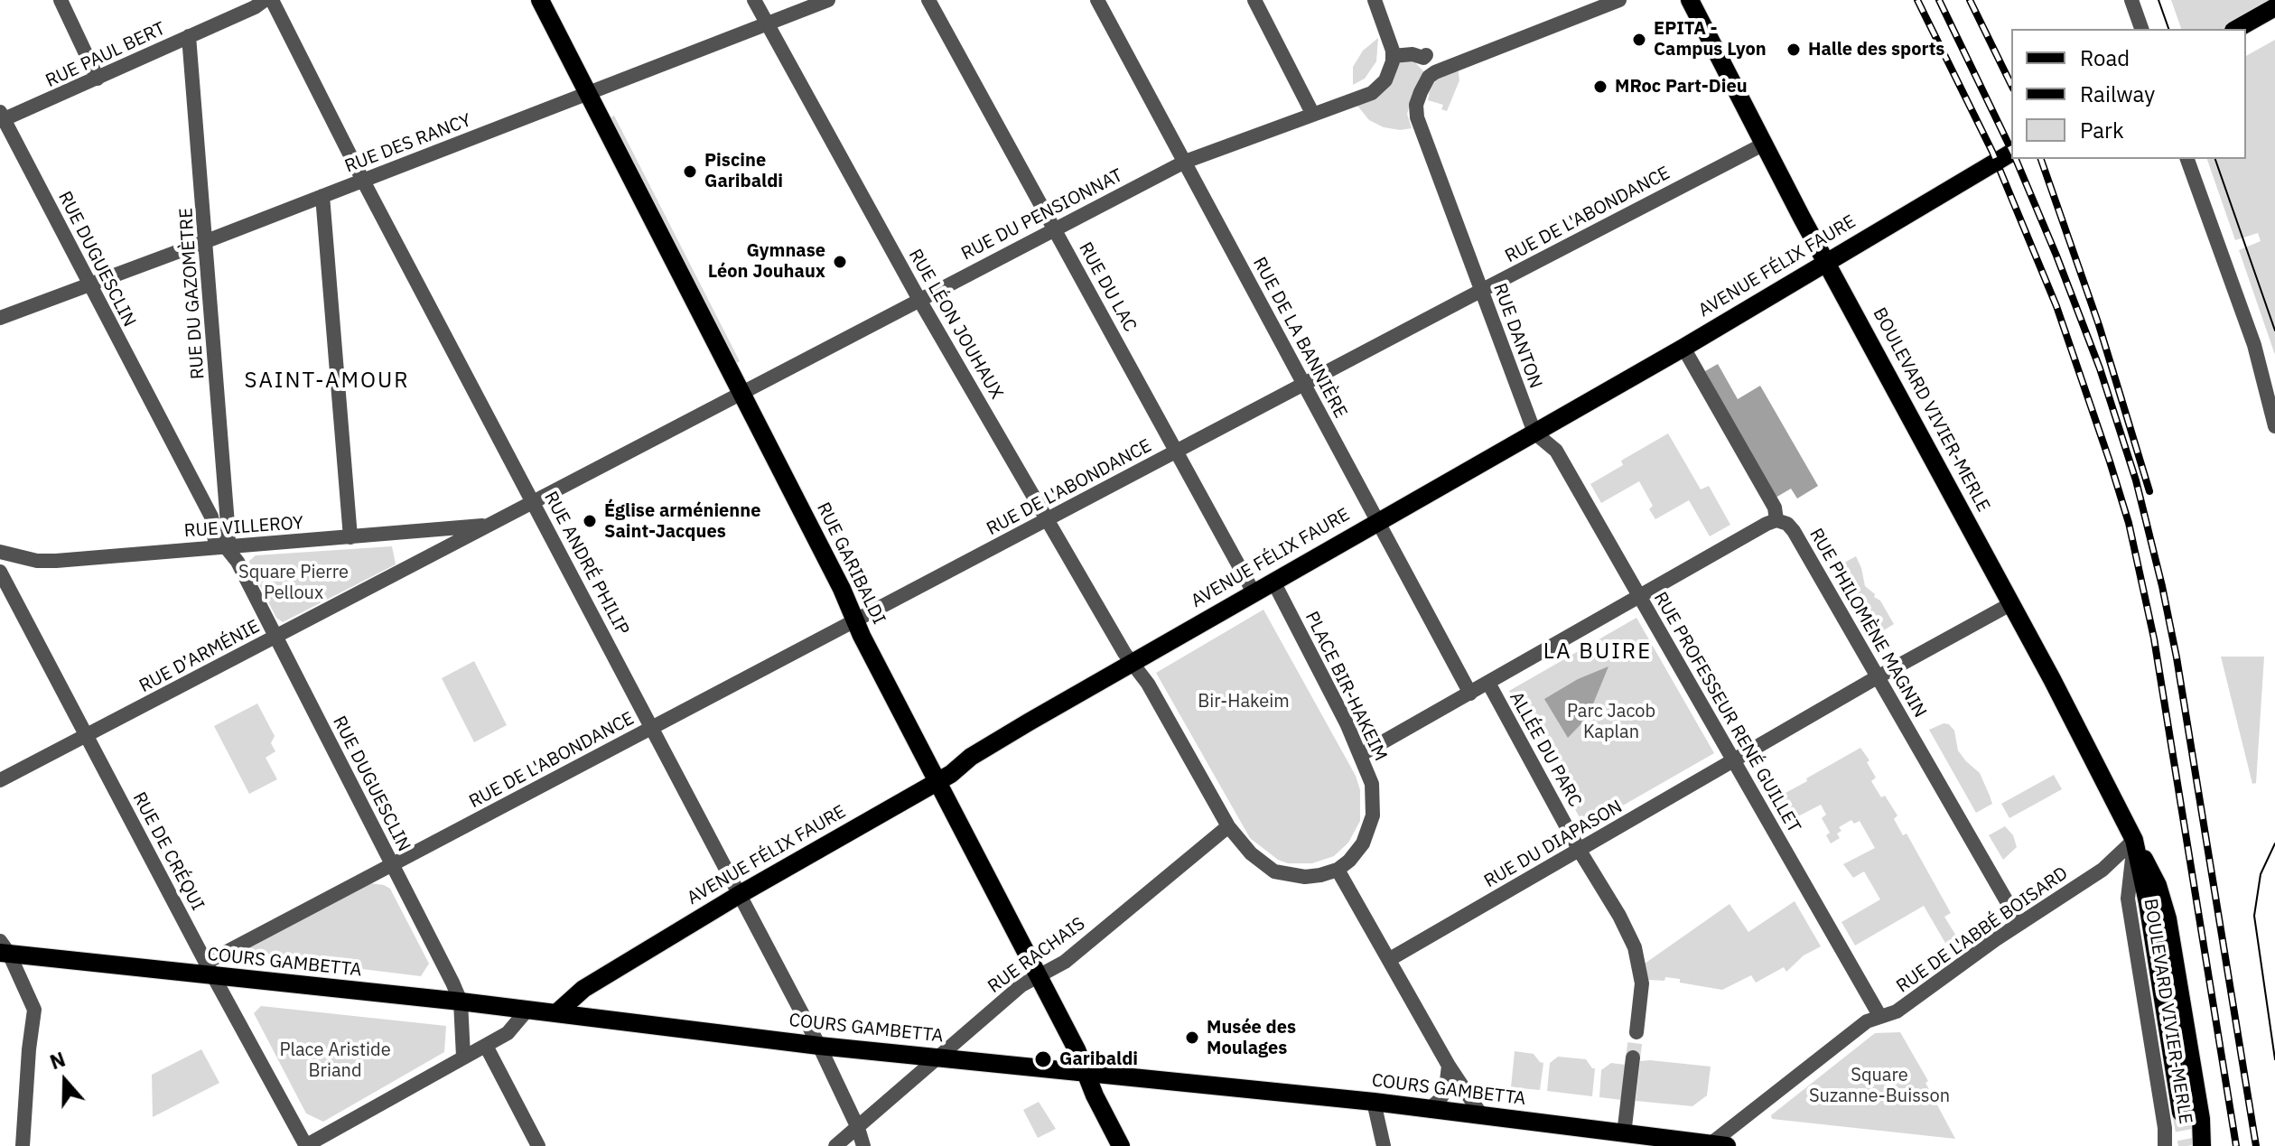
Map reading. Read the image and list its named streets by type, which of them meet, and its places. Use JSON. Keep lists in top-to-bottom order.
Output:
{
  "streets": {
    "main road": [
      "AVENUE FÉLIX FAURE",
      "BOULEVARD VIVIER-MERLE",
      "RUE GARIBALDI",
      "COURS GAMBETTA"
    ],
    "street": [
      "RUE PAUL BERT",
      "RUE DES RANCY",
      "RUE DU PENSIONNAT",
      "RUE DE L'ABONDANCE",
      "RUE DUGUESCLIN",
      "RUE DU LAC",
      "RUE DU GAZOMÈTRE",
      "RUE LÉON JOUHAUX",
      "RUE DANTON",
      "RUE DE LA BANNIÈRE",
      "RUE VILLEROY",
      "RUE ANDRÉ PHILIP",
      "RUE PHILOMÈNE MAGNIN",
      "RUE D’ARMÉNIE",
      "PLACE BIR-HAKEIM",
      "RUE PROFESSEUR RENÉ GUILLET",
      "ALLÉE DU PARC",
      "RUE DU DIAPASON",
      "RUE DE CRÉQUI",
      "RUE DE L'ABBÉ BOISARD",
      "RUE RACHAIS"
    ]
  },
  "crossings": [
    ["RUE PAUL BERT", "RUE DUGUESCLIN"],
    ["RUE PAUL BERT", "RUE DU GAZOMÈTRE"],
    ["RUE DES RANCY", "RUE DUGUESCLIN"],
    ["RUE DES RANCY", "RUE DU GAZOMÈTRE"],
    ["RUE DES RANCY", "RUE LÉON JOUHAUX"],
    ["RUE DES RANCY", "RUE ANDRÉ PHILIP"],
    ["RUE DES RANCY", "RUE GARIBALDI"],
    ["RUE DU PENSIONNAT", "RUE DU LAC"],
    ["RUE DU PENSIONNAT", "RUE LÉON JOUHAUX"],
    ["RUE DU PENSIONNAT", "RUE DE LA BANNIÈRE"],
    ["RUE DU PENSIONNAT", "RUE GARIBALDI"],
    ["RUE DU PENSIONNAT", "RUE D’ARMÉNIE"],
    ["RUE DE L'ABONDANCE", "RUE DUGUESCLIN"],
    ["RUE DE L'ABONDANCE", "RUE DU LAC"],
    ["RUE DE L'ABONDANCE", "RUE LÉON JOUHAUX"],
    ["RUE DE L'ABONDANCE", "RUE DANTON"],
    ["RUE DE L'ABONDANCE", "RUE DE LA BANNIÈRE"],
    ["RUE DE L'ABONDANCE", "BOULEVARD VIVIER-MERLE"],
    ["RUE DE L'ABONDANCE", "RUE ANDRÉ PHILIP"],
    ["RUE DE L'ABONDANCE", "RUE GARIBALDI"],
    ["RUE DUGUESCLIN", "RUE DU GAZOMÈTRE"],
    ["RUE DUGUESCLIN", "RUE VILLEROY"],
    ["RUE DUGUESCLIN", "RUE D’ARMÉNIE"],
    ["RUE DUGUESCLIN", "COURS GAMBETTA"],
    ["AVENUE FÉLIX FAURE", "RUE DU LAC"],
    ["AVENUE FÉLIX FAURE", "RUE LÉON JOUHAUX"],
    ["AVENUE FÉLIX FAURE", "RUE DANTON"],
    ["AVENUE FÉLIX FAURE", "RUE DE LA BANNIÈRE"],
    ["AVENUE FÉLIX FAURE", "BOULEVARD VIVIER-MERLE"],
    ["AVENUE FÉLIX FAURE", "RUE ANDRÉ PHILIP"],
    ["AVENUE FÉLIX FAURE", "RUE GARIBALDI"],
    ["AVENUE FÉLIX FAURE", "RUE PHILOMÈNE MAGNIN"],
    ["AVENUE FÉLIX FAURE", "PLACE BIR-HAKEIM"],
    ["AVENUE FÉLIX FAURE", "RUE PROFESSEUR RENÉ GUILLET"],
    ["AVENUE FÉLIX FAURE", "COURS GAMBETTA"],
    ["RUE DU GAZOMÈTRE", "RUE VILLEROY"],
    ["RUE DANTON", "RUE PROFESSEUR RENÉ GUILLET"],
    ["BOULEVARD VIVIER-MERLE", "RUE DU DIAPASON"],
    ["BOULEVARD VIVIER-MERLE", "RUE DE L'ABBÉ BOISARD"],
    ["RUE VILLEROY", "RUE D’ARMÉNIE"],
    ["RUE ANDRÉ PHILIP", "RUE D’ARMÉNIE"],
    ["RUE ANDRÉ PHILIP", "RUE RACHAIS"],
    ["RUE ANDRÉ PHILIP", "COURS GAMBETTA"],
    ["RUE GARIBALDI", "RUE D’ARMÉNIE"],
    ["RUE GARIBALDI", "RUE RACHAIS"],
    ["RUE GARIBALDI", "COURS GAMBETTA"],
    ["RUE PHILOMÈNE MAGNIN", "RUE DU DIAPASON"],
    ["RUE PHILOMÈNE MAGNIN", "RUE DE L'ABBÉ BOISARD"],
    ["RUE D’ARMÉNIE", "RUE DE CRÉQUI"],
    ["RUE PROFESSEUR RENÉ GUILLET", "RUE DU DIAPASON"],
    ["RUE PROFESSEUR RENÉ GUILLET", "RUE DE L'ABBÉ BOISARD"],
    ["ALLÉE DU PARC", "RUE DU DIAPASON"],
    ["RUE DE CRÉQUI", "COURS GAMBETTA"],
    ["RUE DE L'ABBÉ BOISARD", "COURS GAMBETTA"],
    ["RUE RACHAIS", "COURS GAMBETTA"]
  ],
  "districts": ["SAINT-AMOUR", "LA BUIRE"],
  "parks": [
    "Square Pierre Pelloux",
    "Bir-Hakeim",
    "Parc Jacob Kaplan",
    "Place Aristide Briand",
    "Square Suzanne-Buisson"
  ],
  "places": [
    "EPITA - Campus Lyon",
    "Halle des sports",
    "MRoc Part-Dieu",
    "Piscine Garibaldi",
    "Gymnase Léon Jouhaux",
    "Église arménienne Saint-Jacques",
    "Musée des Moulages",
    "Garibaldi"
  ],
  "legend": ["Road", "Railway", "Park"],
  "north": "top"
}
